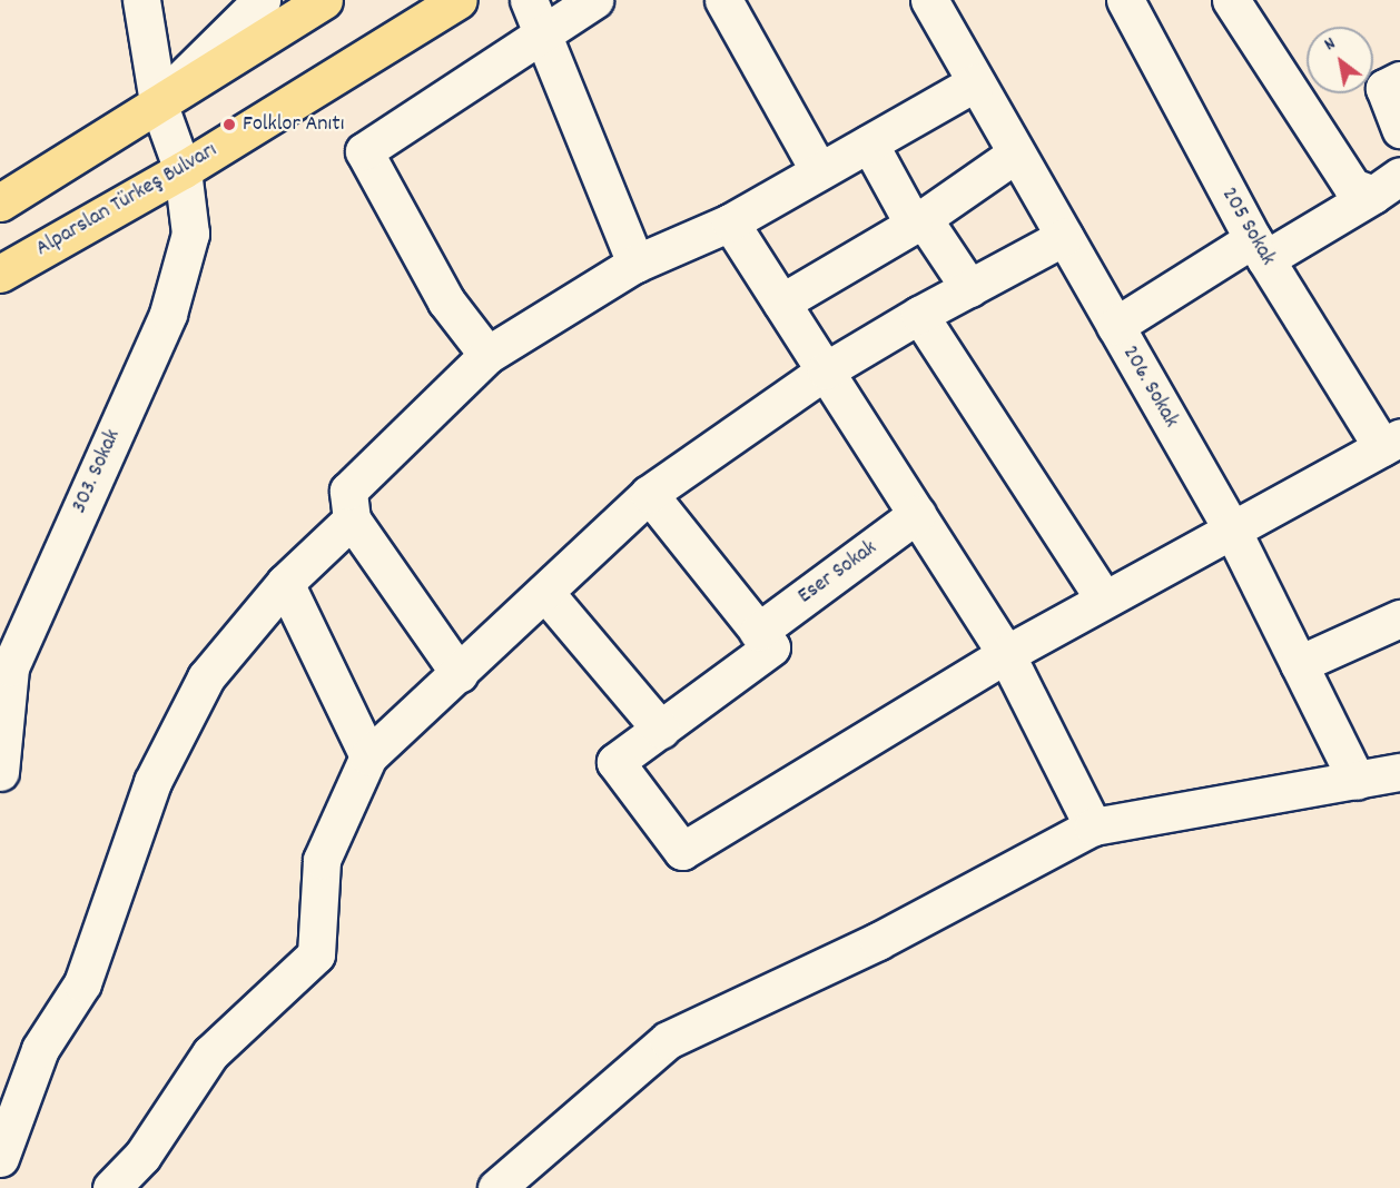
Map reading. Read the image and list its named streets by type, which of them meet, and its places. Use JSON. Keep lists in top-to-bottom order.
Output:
{
  "streets": {
    "highway": ["Alparslan Türkeş Bulvarı"],
    "street": [
      "205 Sokak",
      "206. Sokak",
      "303. Sokak",
      "Eser Sokak"
    ]
  },
  "crossings": [
    ["Alparslan Türkeş Bulvarı", "303. Sokak"]
  ],
  "places": ["Folklor Anıtı"],
  "north": "top left"
}
